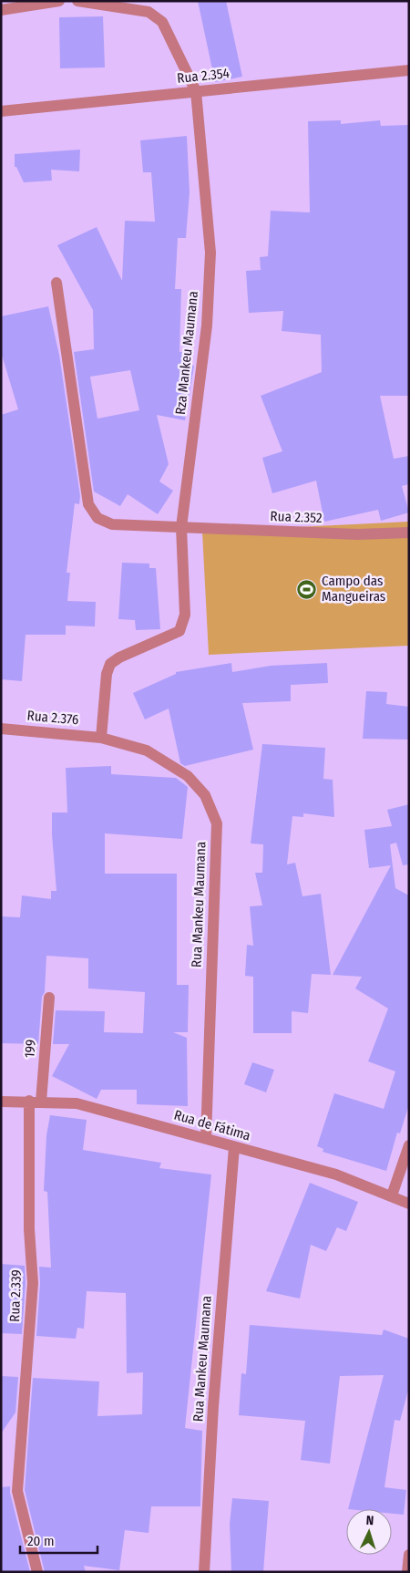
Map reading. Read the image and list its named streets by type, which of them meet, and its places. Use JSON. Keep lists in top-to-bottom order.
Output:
{
  "streets": {
    "street": [
      "Rua 2.354",
      "Rza Mankeu Maumana",
      "Rua 2.352",
      "Rua 2.376",
      "Rua Mankeu Maumana",
      "199",
      "Rua de Fátima",
      "Rua 2.339"
    ]
  },
  "crossings": [
    ["Rua 2.354", "Rza Mankeu Maumana"],
    ["Rza Mankeu Maumana", "Rua 2.352"],
    ["Rza Mankeu Maumana", "Rua 2.376"],
    ["Rza Mankeu Maumana", "Rua Mankeu Maumana"],
    ["Rua 2.376", "Rua Mankeu Maumana"],
    ["Rua Mankeu Maumana", "Rua de Fátima"],
    ["199", "Rua de Fátima"],
    ["Rua de Fátima", "Rua 2.339"]
  ],
  "places": {
    "sports": ["Campo das Mangueiras"]
  },
  "scale_bar": "20 m",
  "north": "top"
}
